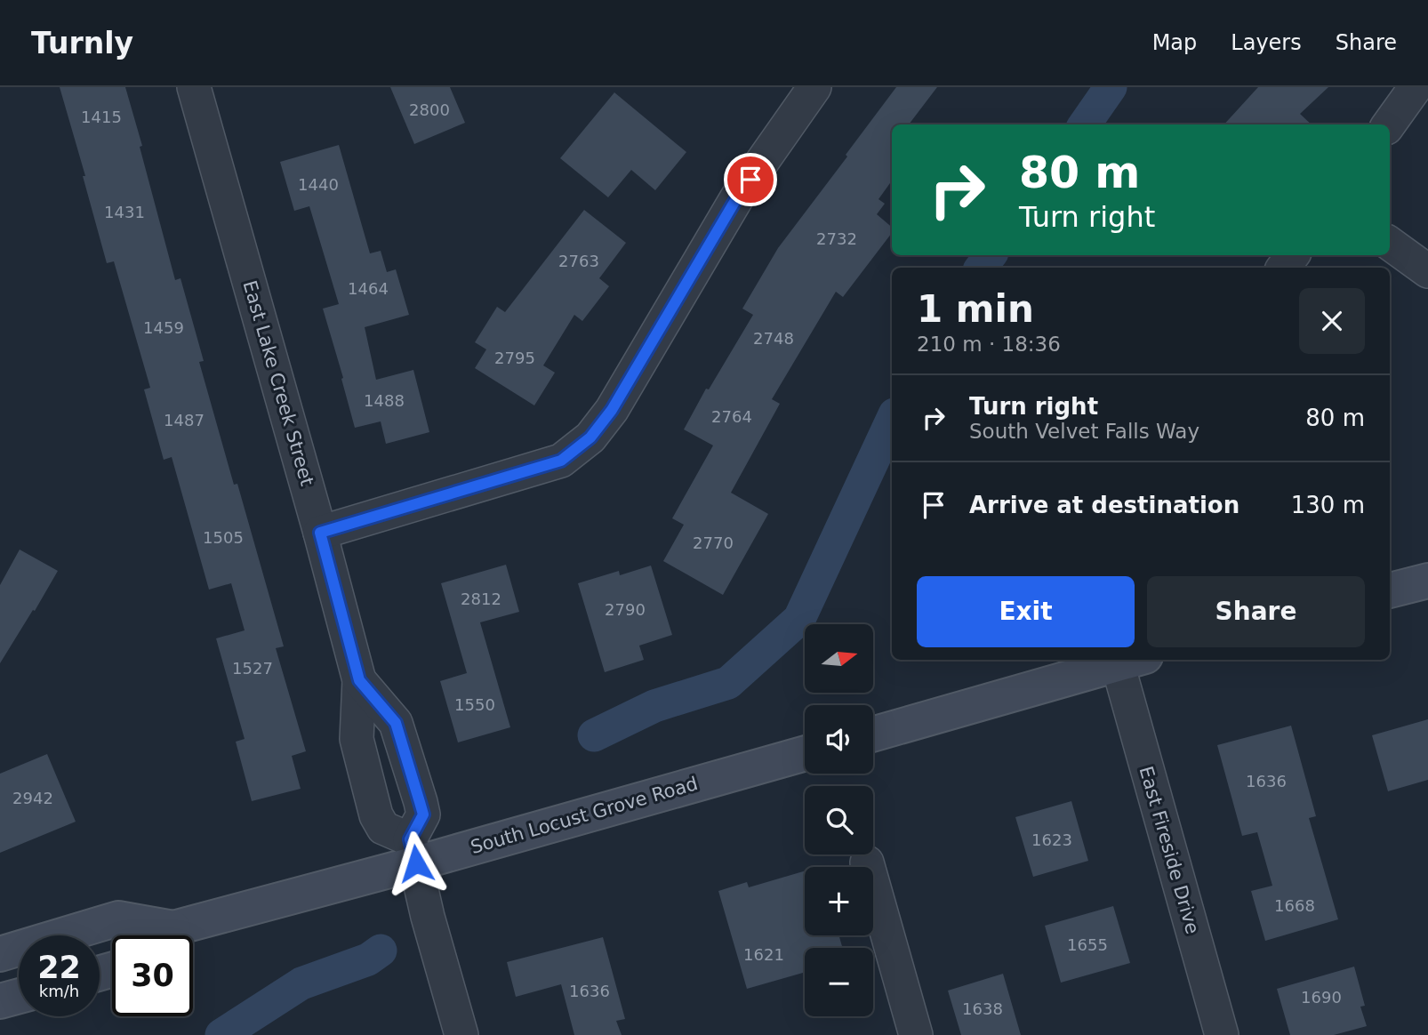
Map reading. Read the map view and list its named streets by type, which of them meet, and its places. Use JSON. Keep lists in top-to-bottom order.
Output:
{
  "streets": {
    "main road": ["South Locust Grove Road"],
    "street": ["East Lake Creek Street", "East Fireside Drive"]
  },
  "crossings": [
    ["East Lake Creek Street", "South Locust Grove Road"]
  ],
  "house_numbers": [
    "2800",
    "1415",
    "1440",
    "1431",
    "2732",
    "2763",
    "1464",
    "1459",
    "2748",
    "2795",
    "1488",
    "2764",
    "1487",
    "1505",
    "2770",
    "2812",
    "2790",
    "1527",
    "1550",
    "1636",
    "2942",
    "1623",
    "1668",
    "1655",
    "1621",
    "1636",
    "1690",
    "1638"
  ],
  "north": "right",
  "page": {
    "header": "Turnly",
    "nav": ["Map", "Layers", "Share"],
    "turn": ["80 m", "Turn right"],
    "heading": ["1 min", "210 m · 18:36"],
    "list": [
      {
        "name": "Turn right",
        "note": "South Velvet Falls Way",
        "value": "80 m"
      },
      {
        "name": "Arrive at destination",
        "value": "130 m"
      }
    ],
    "buttons": ["Exit", "Share"],
    "map_buttons": ["+", "−"],
    "speed": "22 km/h",
    "limit": "30"
  }
}
